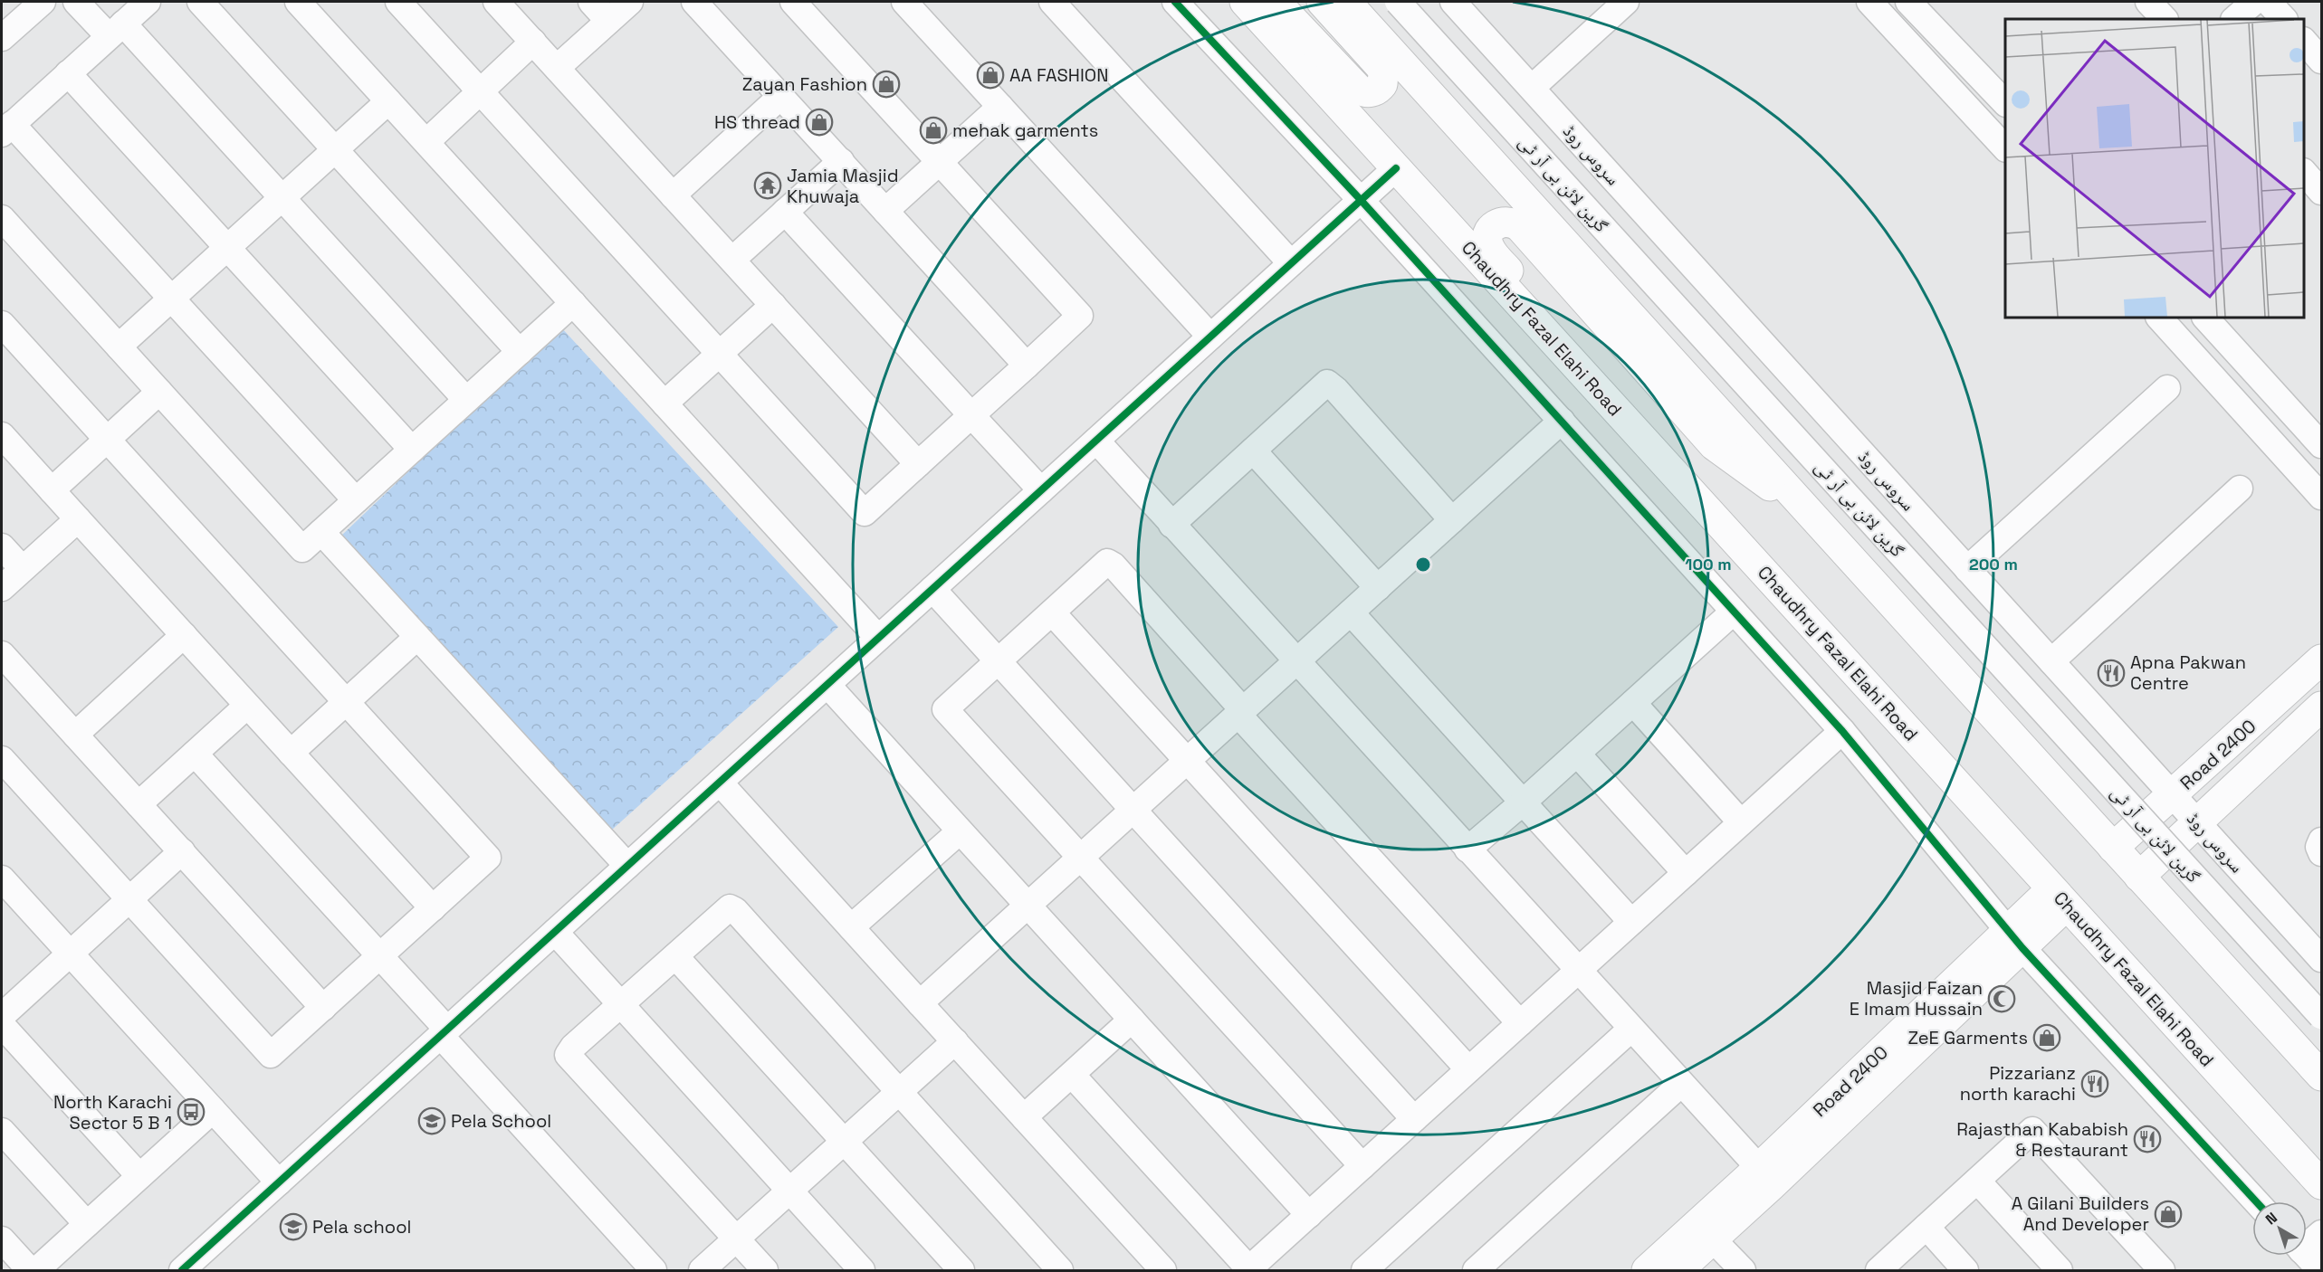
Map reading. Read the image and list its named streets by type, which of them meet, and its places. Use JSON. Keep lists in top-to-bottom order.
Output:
{
  "streets": {
    "main road": ["Chaudhry Fazal Elahi Road", "Road 2400"],
    "street": ["سروس روڈ", "گرین لائن بی آر ٹی"]
  },
  "crossings": [
    ["سروس روڈ", "Road 2400"],
    ["Chaudhry Fazal Elahi Road", "Road 2400"]
  ],
  "places": {
    "shop": [
      "AA FASHION",
      "Zayan Fashion",
      "HS thread",
      "mehak garments",
      "ZeE Garments",
      "A Gilani Builders And Developer"
    ],
    "temple": ["Jamia Masjid Khuwaja"],
    "restaurant": ["Apna Pakwan Centre", "Pizzarianz north karachi", "Rajasthan Kababish & Restaurant"],
    "mosque": ["Masjid Faizan E Imam Hussain"],
    "bus stop": ["North Karachi Sector 5 B 1"],
    "school or university": ["Pela School", "Pela school"]
  },
  "north": "top left",
  "rings": ["100 m", "200 m"]
}
